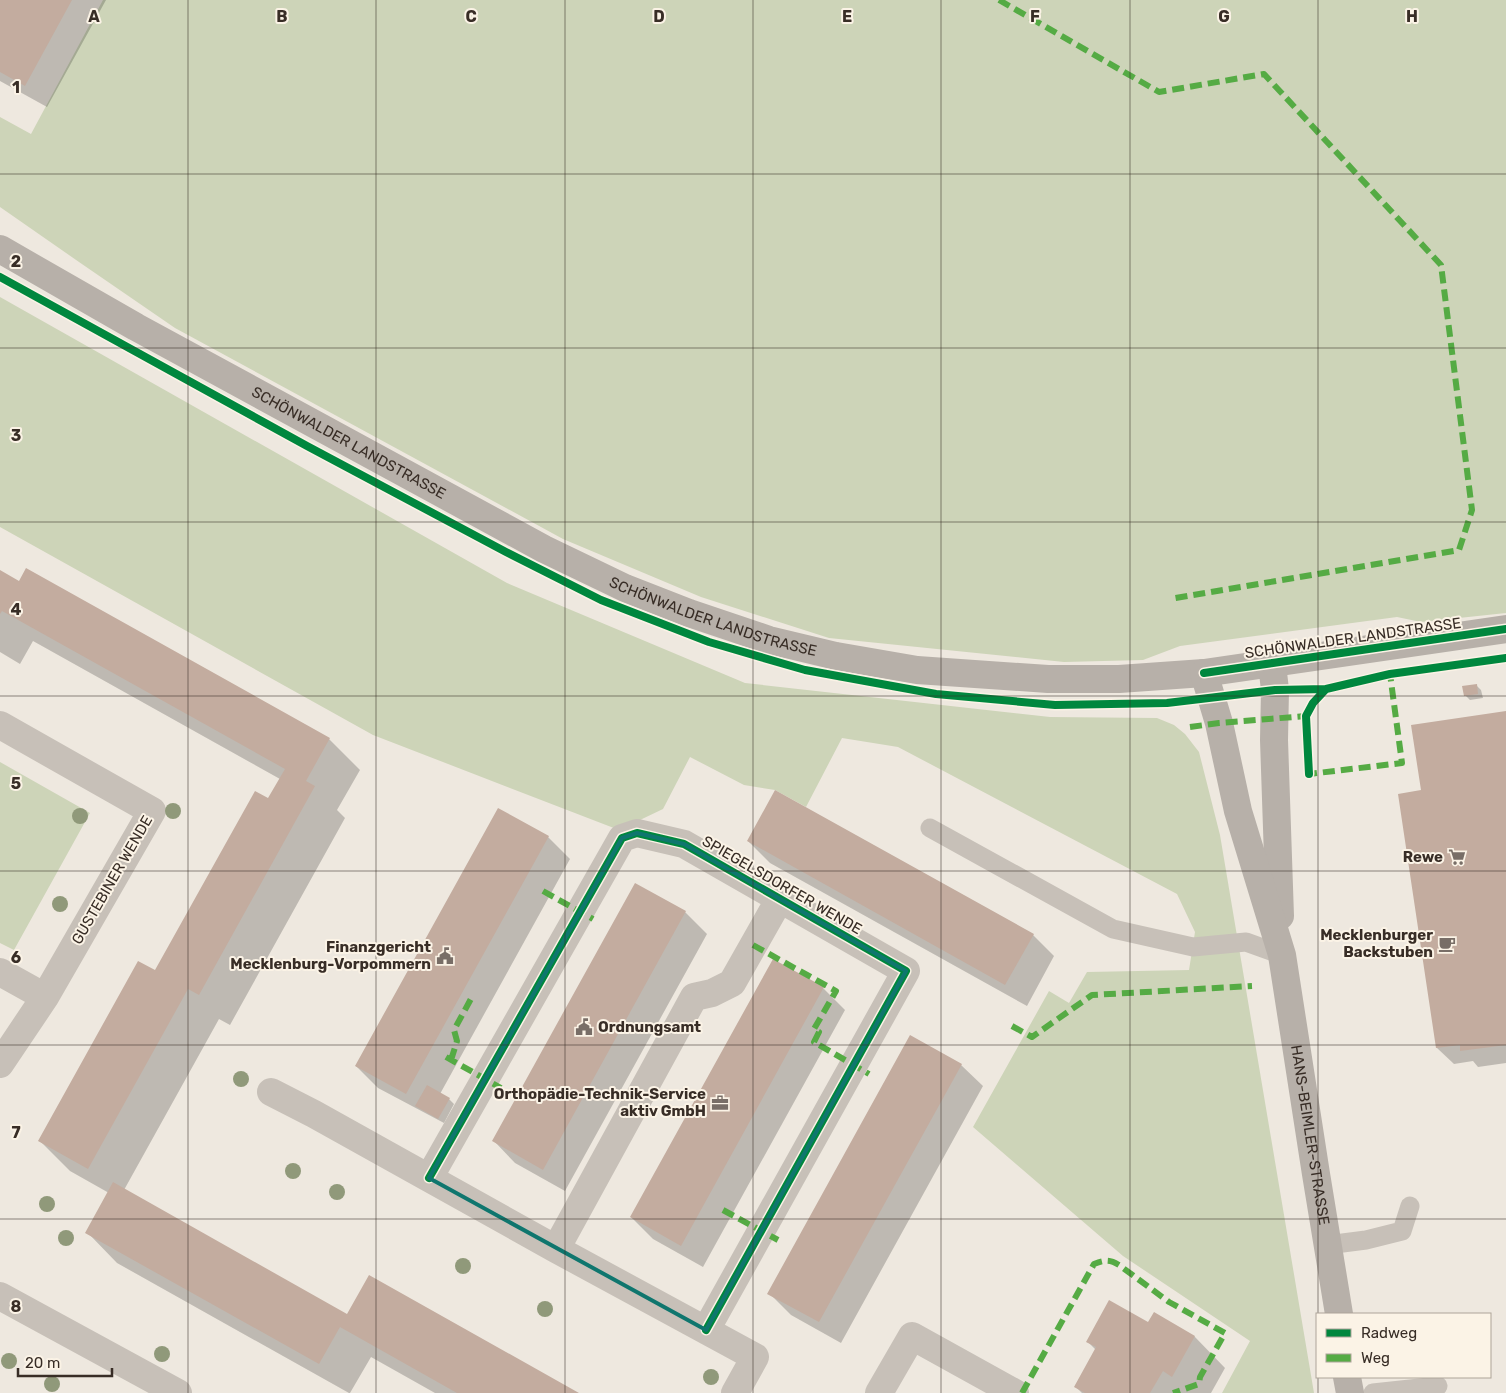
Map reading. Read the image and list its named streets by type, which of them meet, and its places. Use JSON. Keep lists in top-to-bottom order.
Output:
{
  "streets": {
    "main road": ["SCHÖNWALDER LANDSTRASSE", "HANS-BEIMLER-STRASSE"],
    "street": ["GUSTEBINER WENDE", "SPIEGELSDORFER WENDE"]
  },
  "crossings": [
    ["SCHÖNWALDER LANDSTRASSE", "HANS-BEIMLER-STRASSE"]
  ],
  "places": {
    "supermarket": ["Rewe"],
    "cafe": ["Mecklenburger Backstuben"],
    "public building": ["Finanzgericht Mecklenburg-Vorpommern", "Ordnungsamt"],
    "office": ["Orthopädie-Technik-Service aktiv GmbH"]
  },
  "legend": ["Radweg", "Weg"],
  "scale_bar": "20 m",
  "grid": {
    "columns": [
      "A",
      "B",
      "C",
      "D",
      "E",
      "F",
      "G",
      "H"
    ],
    "rows": [
      "1",
      "2",
      "3",
      "4",
      "5",
      "6",
      "7",
      "8"
    ]
  }
}
